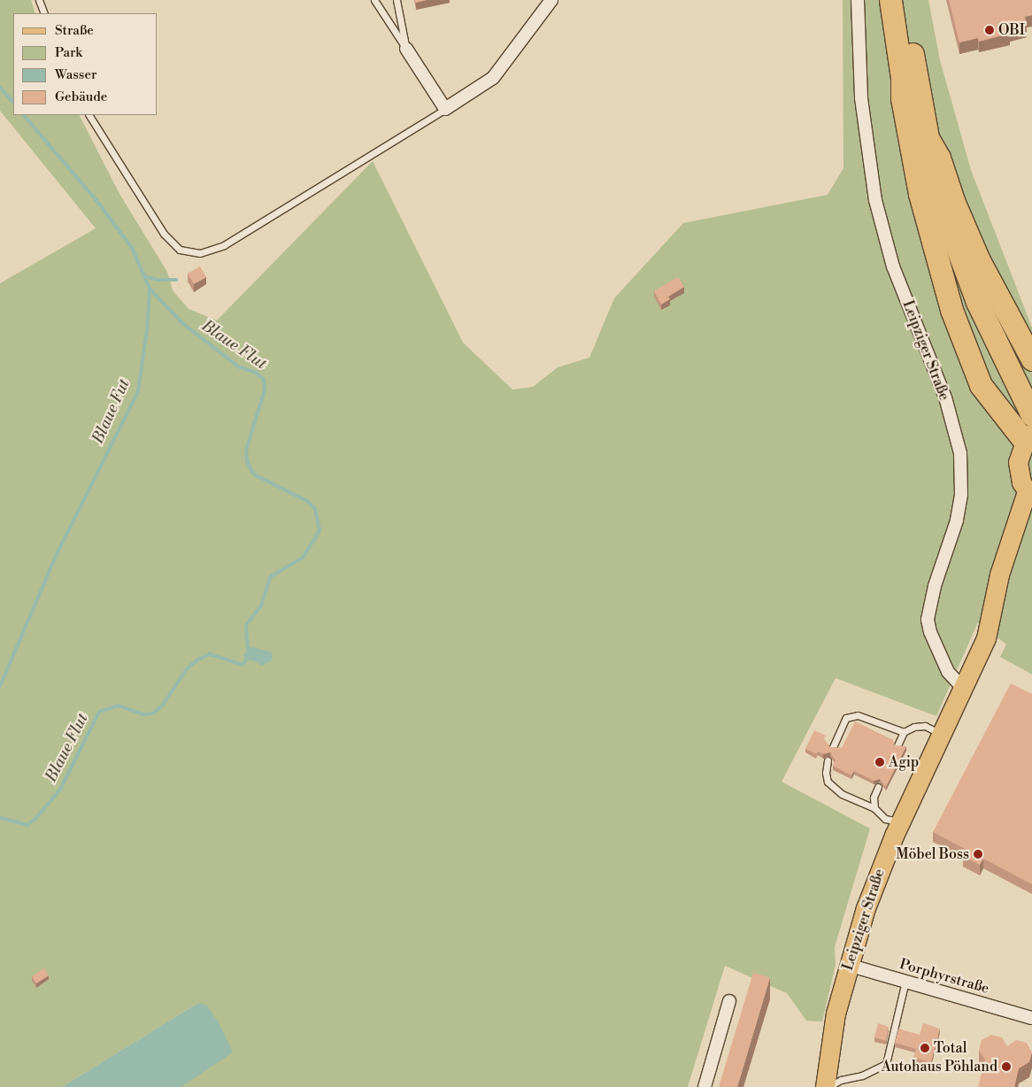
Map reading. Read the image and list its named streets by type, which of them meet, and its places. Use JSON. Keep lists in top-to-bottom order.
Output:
{
  "streets": {
    "main road": ["Leipziger Straße"],
    "street": ["Porphyrstraße"]
  },
  "crossings": [
    ["Leipziger Straße", "Porphyrstraße"]
  ],
  "water": ["Blaue Flut", "Blaue Fut"],
  "places": [
    "OBI",
    "Agip",
    "Möbel Boss",
    "Total",
    "Autohaus Pöhland"
  ],
  "legend": [
    "Straße",
    "Park",
    "Wasser",
    "Gebäude"
  ]
}
